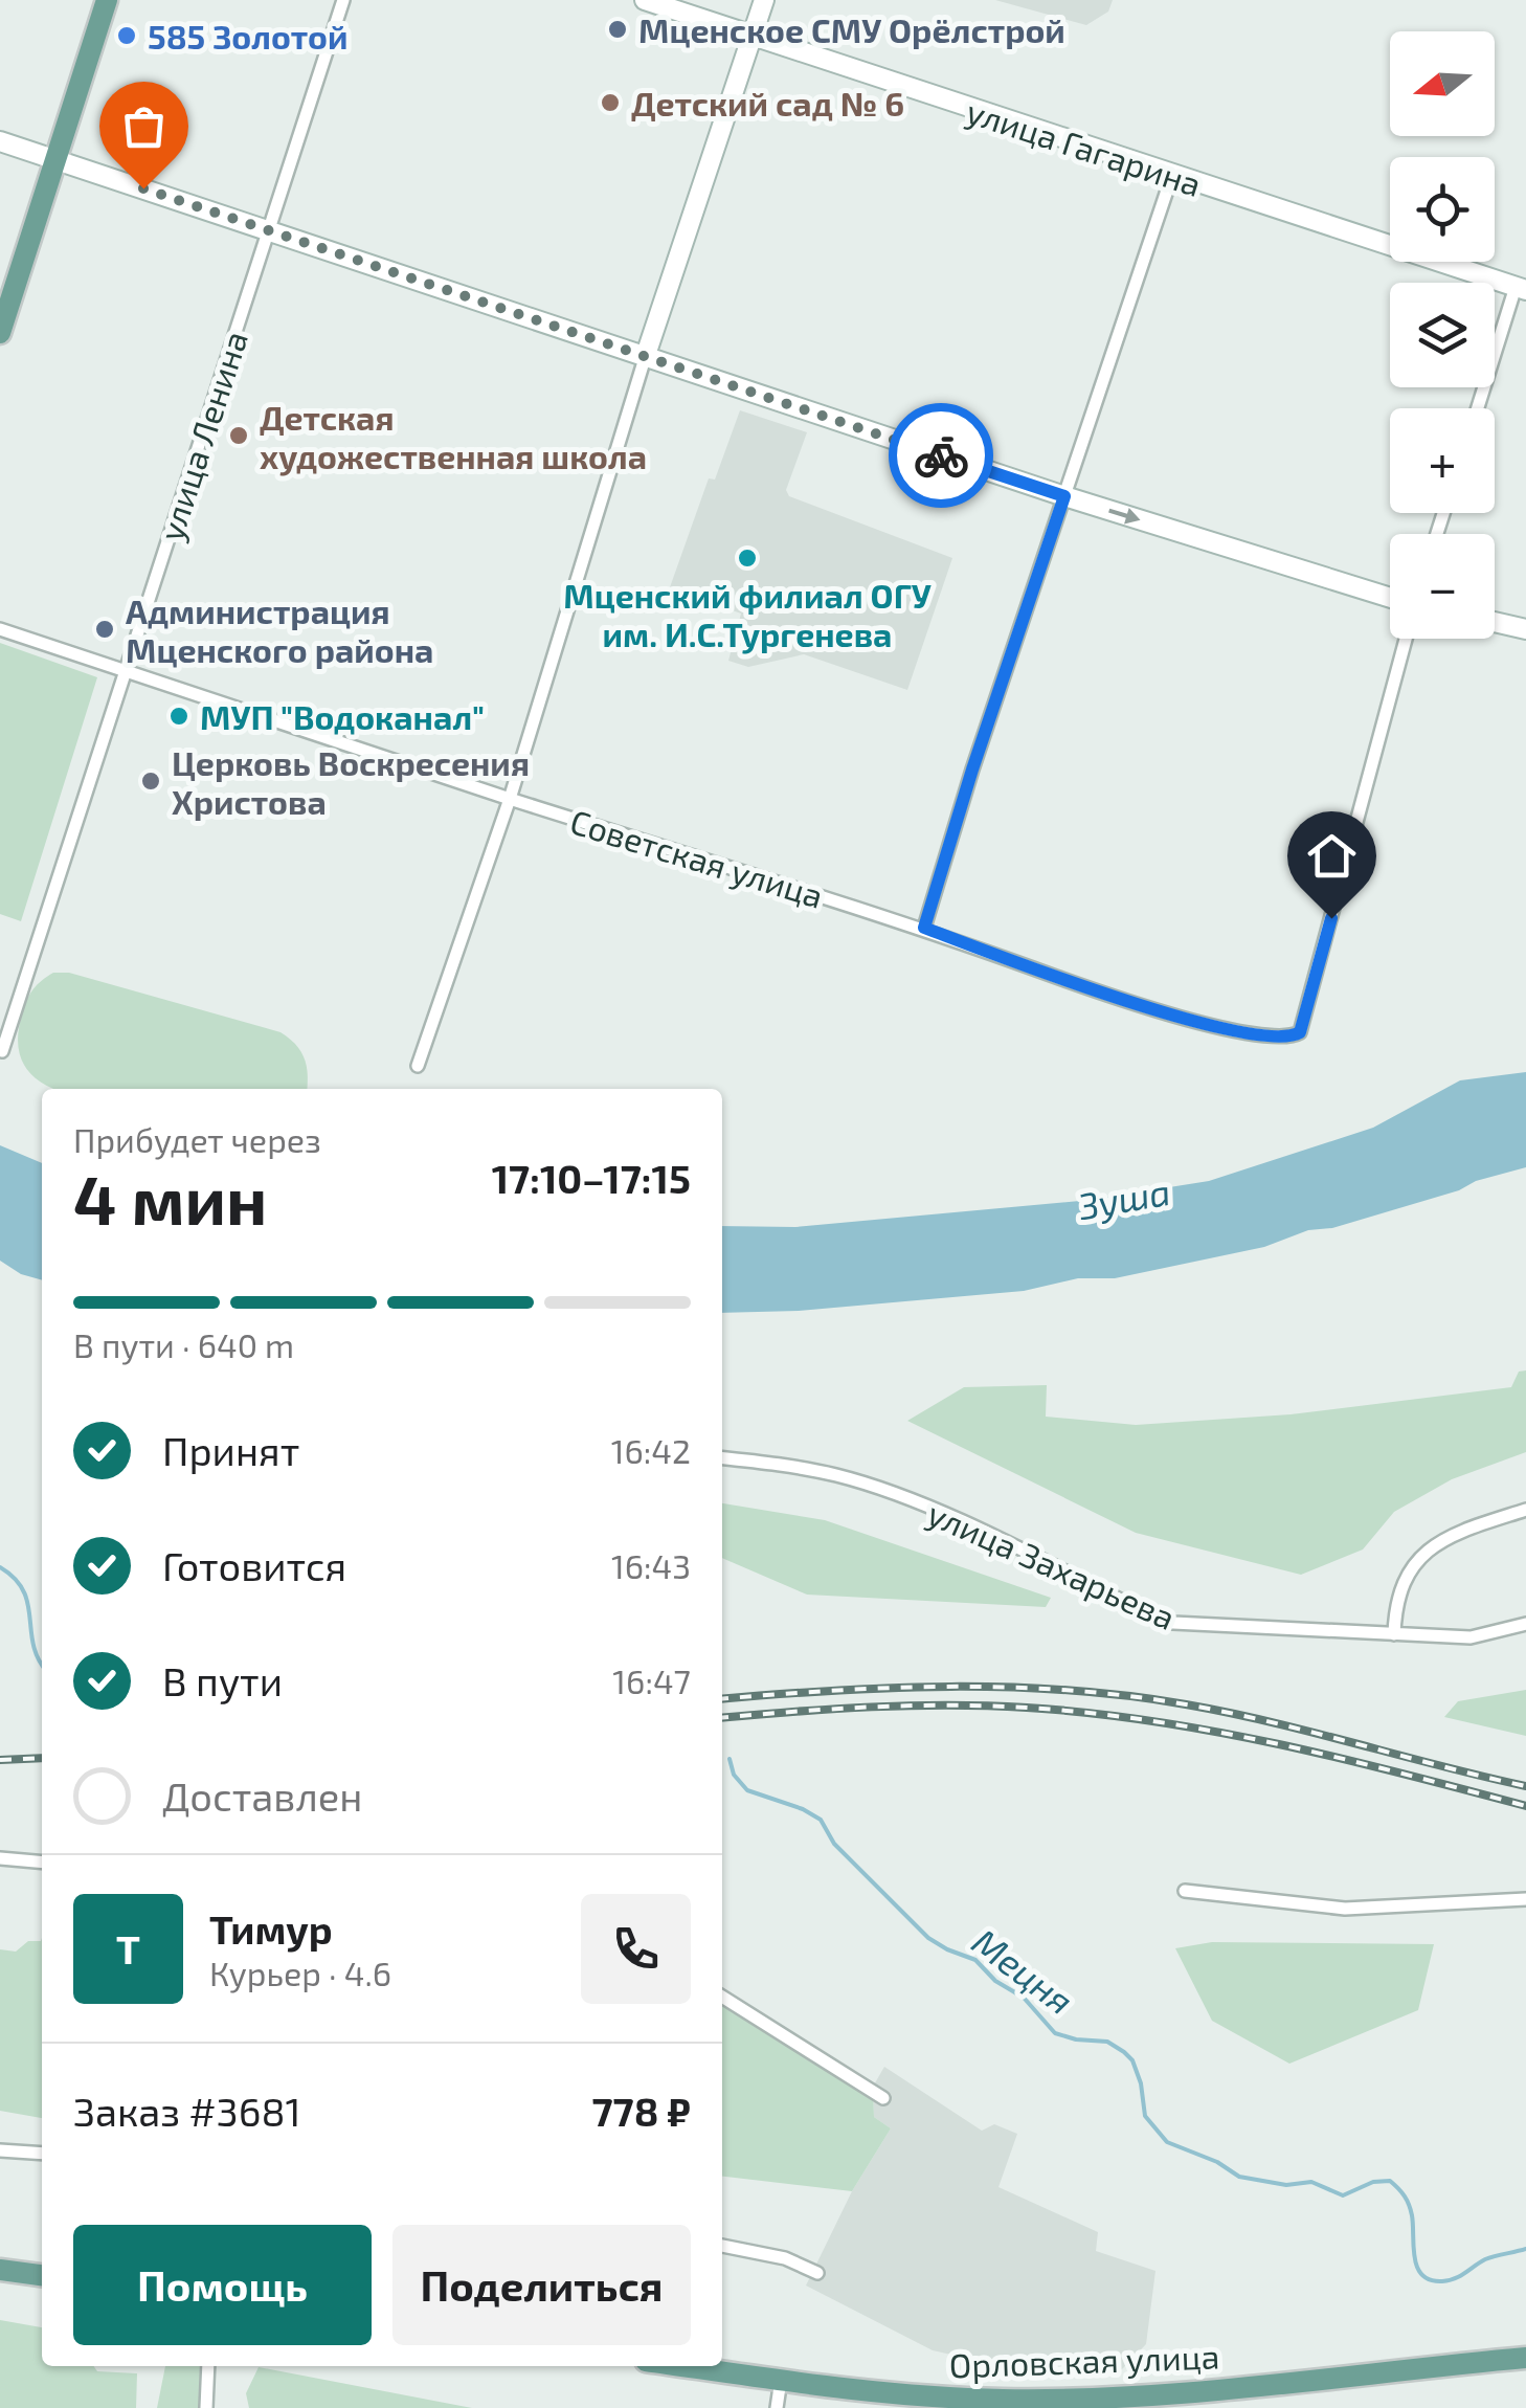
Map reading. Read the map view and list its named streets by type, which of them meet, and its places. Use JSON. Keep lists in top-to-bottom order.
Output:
{
  "streets": {
    "main road": ["улица Гагарина", "Орловская улица"],
    "street": ["улица Ленина", "Советская улица", "улица Захарьева"]
  },
  "crossings": [
    ["улица Ленина", "Советская улица"]
  ],
  "water": ["Зуша", "Мецня"],
  "places": [
    "Мценское СМУ Орёлстрой",
    "585 Золотой",
    "Детский сад № 6",
    "Детская художественная школа",
    "Мценский филиал ОГУ им. И.С.Тургенева",
    "Администрация Мценского района",
    "МУП \"Водоканал\"",
    "Церковь Воскресения Христова"
  ],
  "north": "left",
  "page": {
    "map_buttons": ["+", "−"],
    "heading": ["4 мин", "Прибудет через", "17:10–17:15"],
    "panel": [
      "Тимур",
      "Курьер · 4.6",
      "Заказ #3681",
      "778 ₽"
    ],
    "bar": "В пути · 640 m",
    "list": [
      ["Принят", "16:42"],
      ["Готовится", "16:43"],
      ["В пути", "16:47"],
      "Доставлен"
    ],
    "round": "Т",
    "buttons": ["Помощь", "Поделиться"]
  }
}
